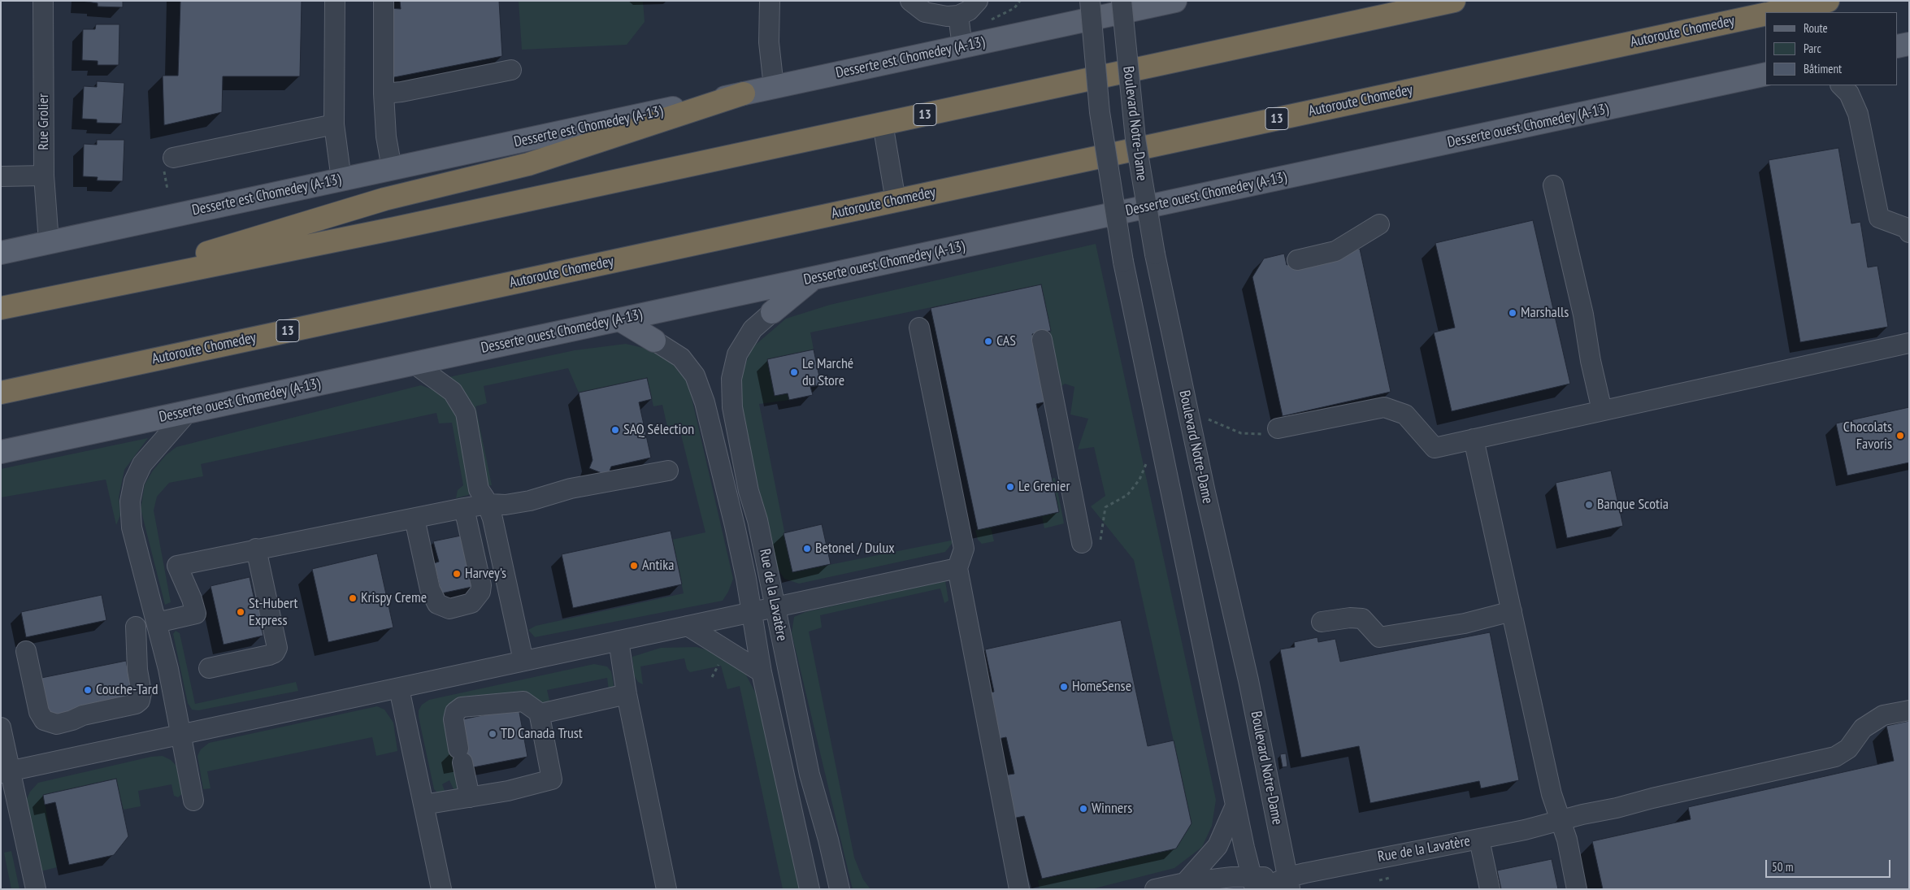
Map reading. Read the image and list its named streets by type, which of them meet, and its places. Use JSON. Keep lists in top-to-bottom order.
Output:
{
  "streets": {
    "highway": ["Autoroute Chomedey", "13"],
    "main road": ["Desserte est Chomedey (A-13)", "Desserte ouest Chomedey (A-13)"],
    "street": ["Rue Grolier", "Boulevard Notre-Dame", "Rue de la Lavatère"]
  },
  "crossings": [
    ["Desserte est Chomedey (A-13)", "Rue Grolier"],
    ["Boulevard Notre-Dame", "Rue de la Lavatère"]
  ],
  "places": [
    "Marshalls",
    "CAS",
    "Le Marché du Store",
    "SAQ Sélection",
    "Chocolats Favoris",
    "Le Grenier",
    "Banque Scotia",
    "Betonel / Dulux",
    "Antika",
    "Harvey's",
    "Krispy Creme",
    "St-Hubert Express",
    "HomeSense",
    "Couche-Tard",
    "TD Canada Trust",
    "Winners"
  ],
  "legend": ["Route", "Parc", "Bâtiment"],
  "scale_bar": "50 m"
}
